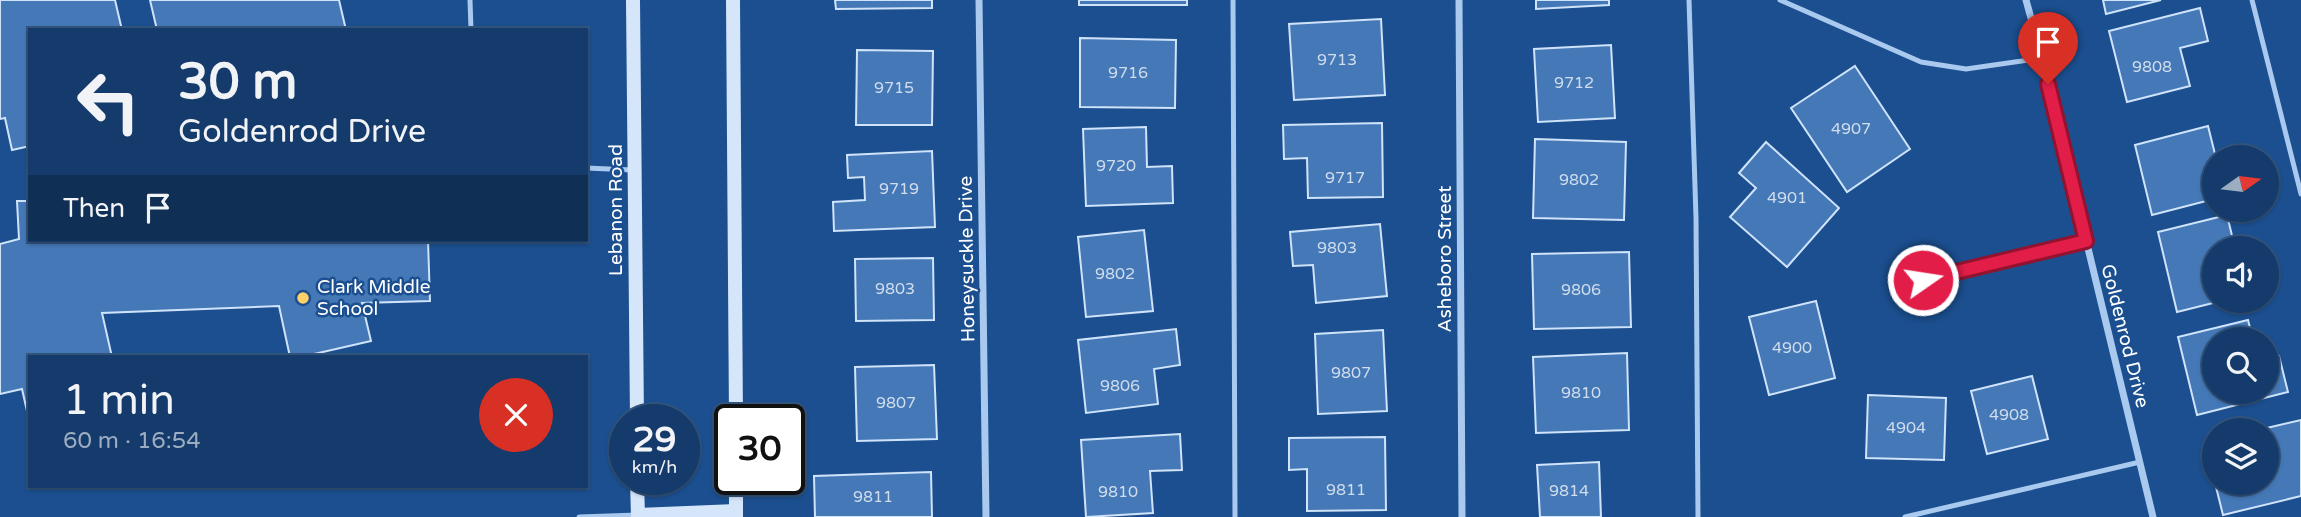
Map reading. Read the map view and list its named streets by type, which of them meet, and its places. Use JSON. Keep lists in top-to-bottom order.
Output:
{
  "streets": {
    "main road": ["Lebanon Road"],
    "street": ["Honeysuckle Drive", "Asheboro Street", "Goldenrod Drive"]
  },
  "places": ["Clark Middle School"],
  "house_numbers": [
    "9713",
    "9808",
    "9716",
    "9712",
    "9715",
    "4907",
    "9720",
    "9717",
    "9802",
    "9719",
    "4901",
    "9803",
    "9802",
    "9803",
    "9806",
    "4900",
    "9807",
    "9806",
    "9810",
    "9807",
    "4908",
    "4904",
    "9811",
    "9814",
    "9810",
    "9811"
  ],
  "north": "right",
  "page": {
    "turn": ["30 m", "Goldenrod Drive"],
    "then": "Then",
    "heading": ["1 min", "60 m · 16:54"],
    "speed": "29 km/h",
    "limit": "30"
  }
}
